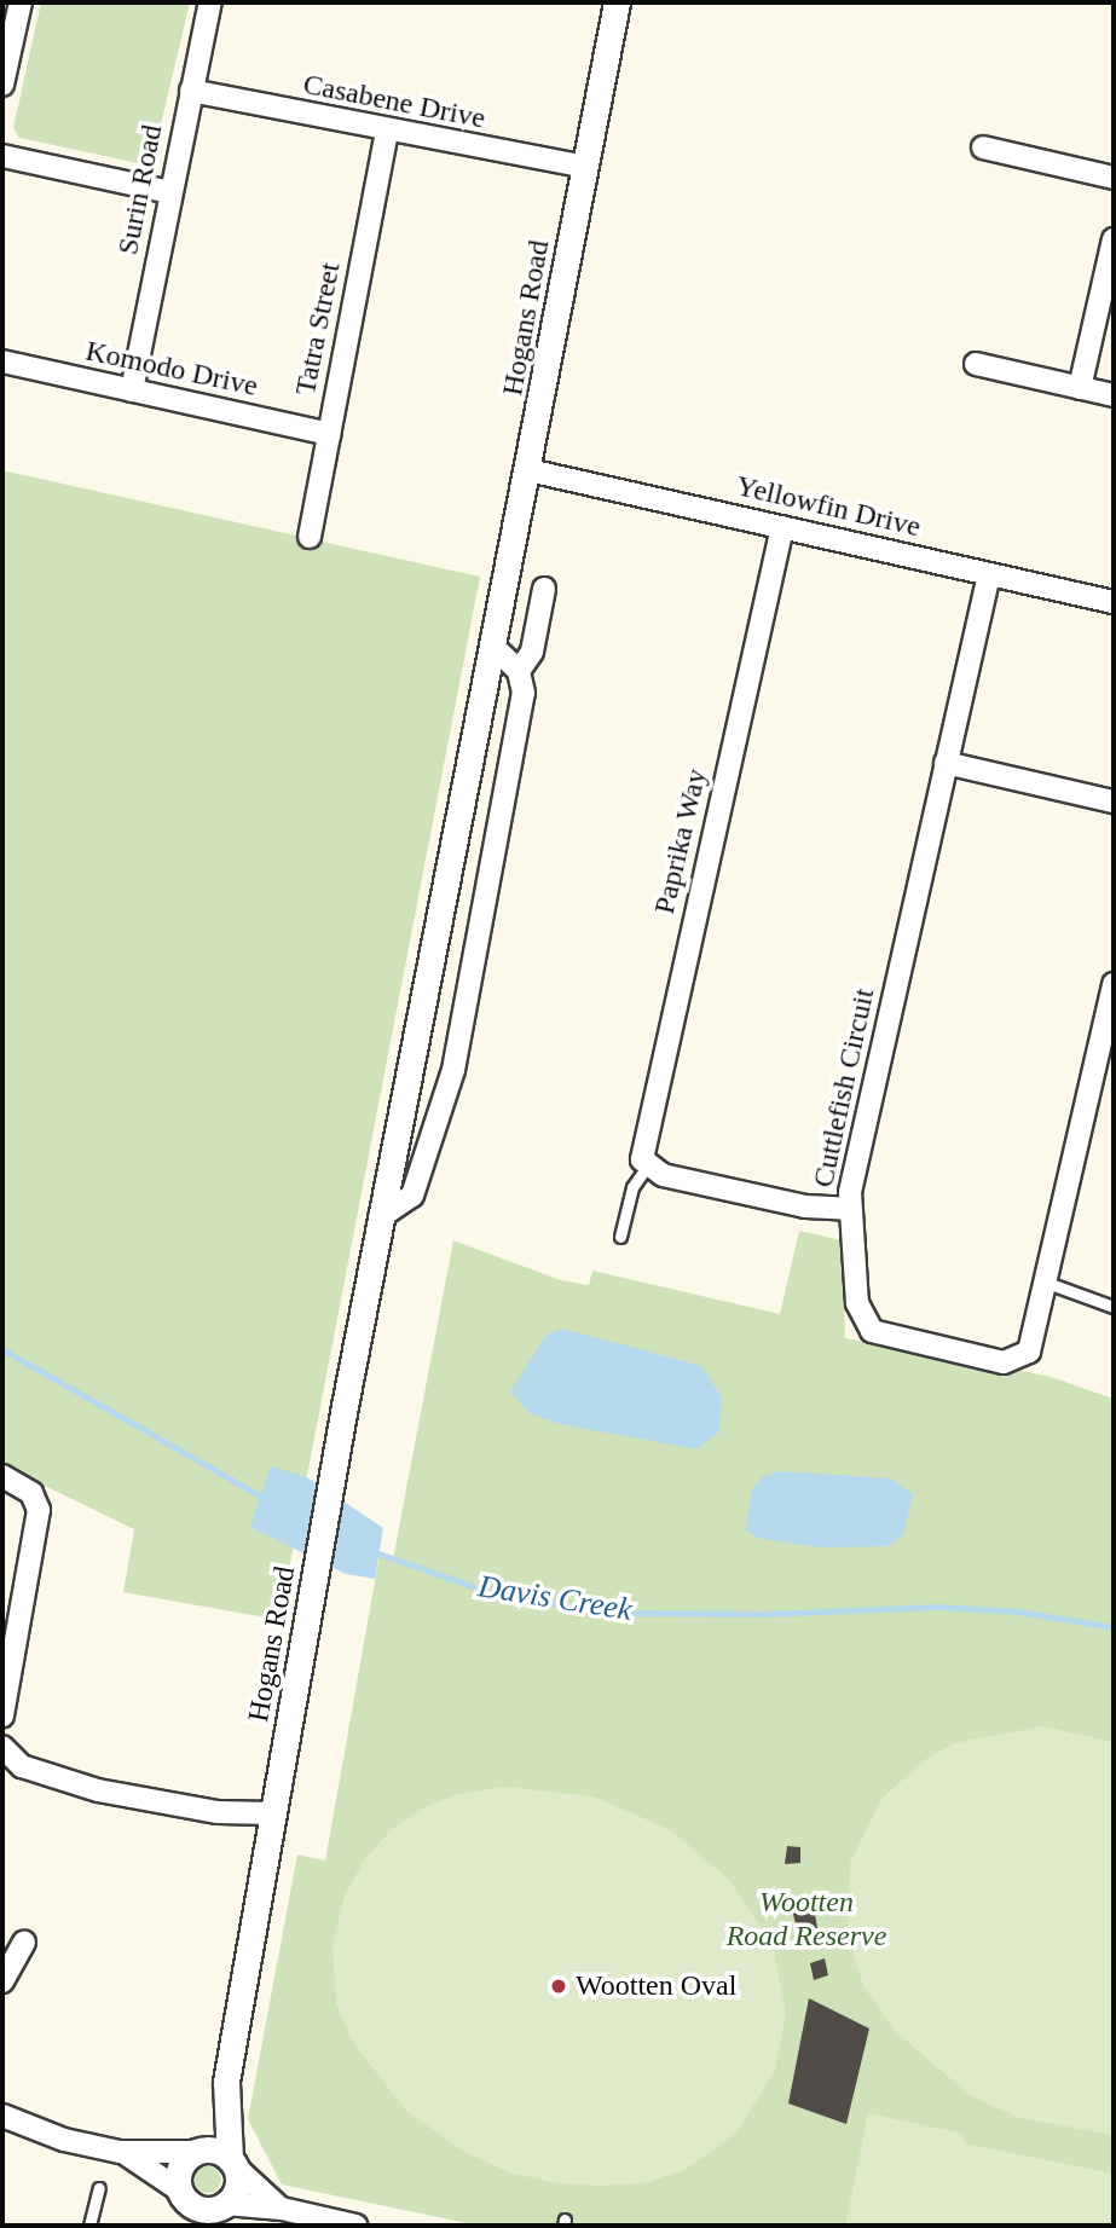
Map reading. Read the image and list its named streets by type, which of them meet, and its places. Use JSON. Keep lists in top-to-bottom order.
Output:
{
  "streets": {
    "street": [
      "Casabene Drive",
      "Surin Road",
      "Hogans Road",
      "Tatra Street",
      "Komodo Drive",
      "Yellowfin Drive",
      "Paprika Way",
      "Cuttlefish Circuit"
    ]
  },
  "crossings": [
    ["Casabene Drive", "Surin Road"],
    ["Casabene Drive", "Hogans Road"],
    ["Casabene Drive", "Tatra Street"],
    ["Surin Road", "Komodo Drive"],
    ["Hogans Road", "Yellowfin Drive"],
    ["Tatra Street", "Komodo Drive"],
    ["Yellowfin Drive", "Paprika Way"],
    ["Yellowfin Drive", "Cuttlefish Circuit"]
  ],
  "water": ["Davis Creek"],
  "parks": ["Wootten Road Reserve"],
  "places": ["Wootten Oval"]
}
